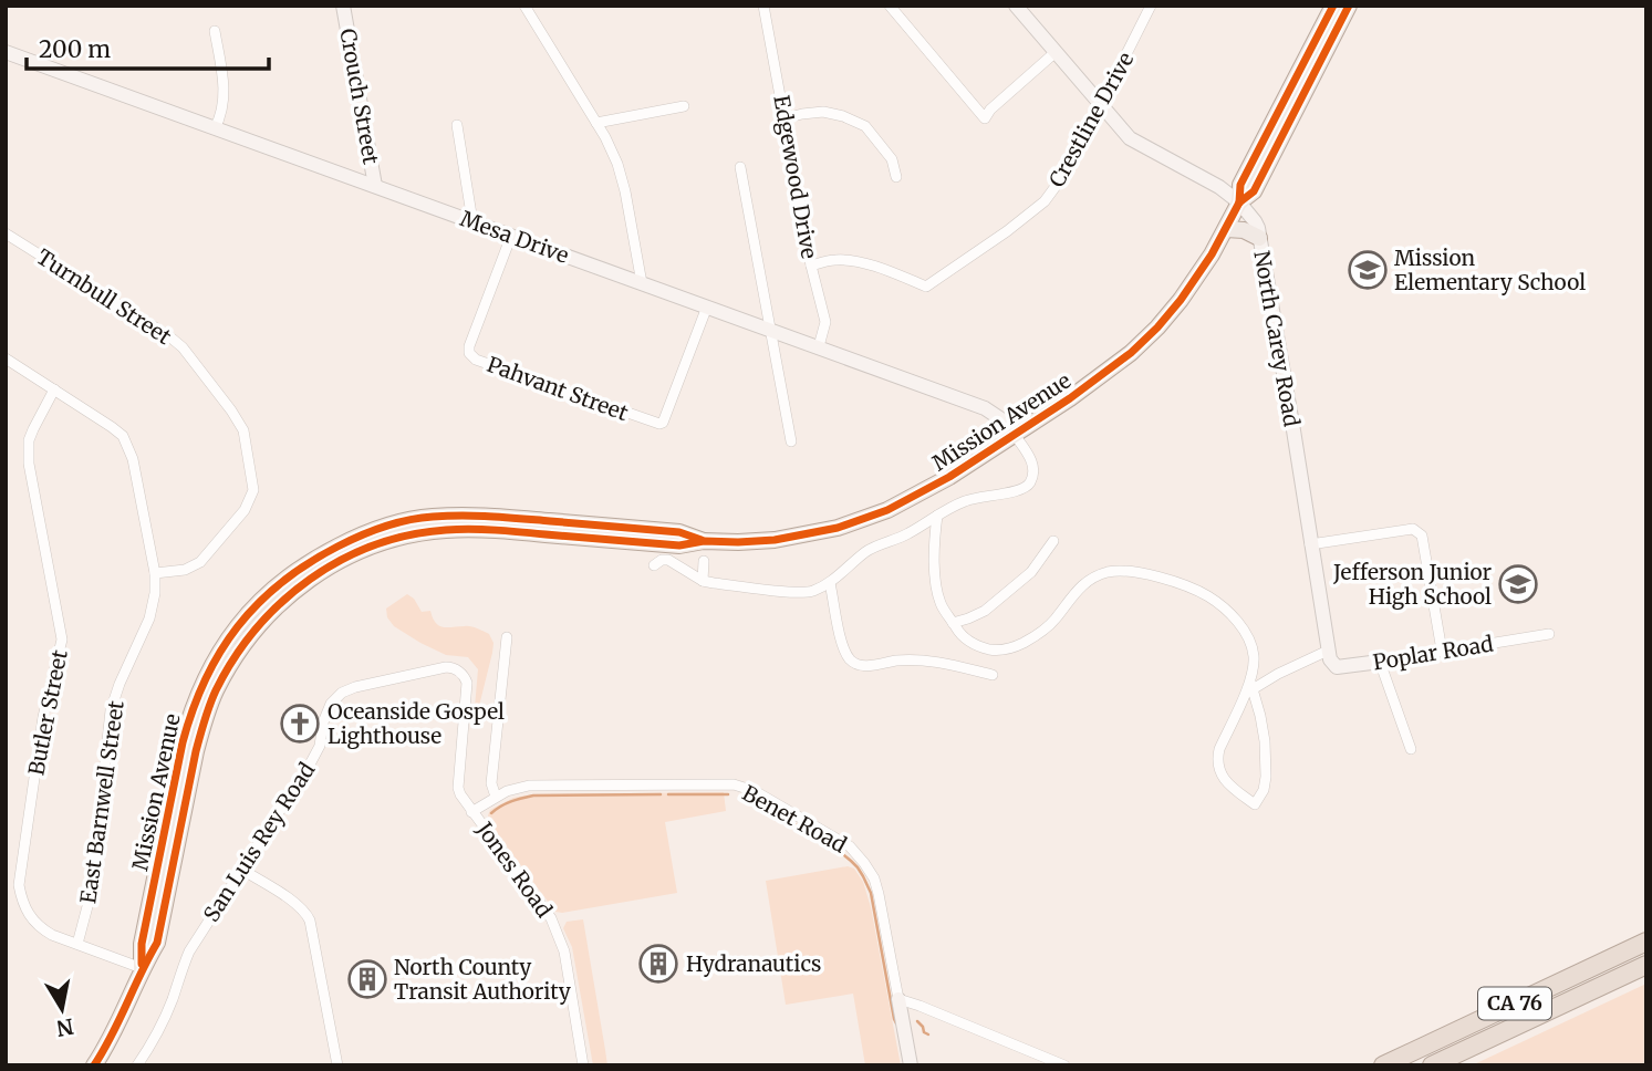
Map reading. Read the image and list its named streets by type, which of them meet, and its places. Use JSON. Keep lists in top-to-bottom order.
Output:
{
  "streets": {
    "highway": ["CA 76"],
    "main road": [
      "Crouch Street",
      "Mesa Drive",
      "North Carey Road",
      "Mission Avenue",
      "Poplar Road",
      "Benet Road"
    ],
    "street": [
      "Crestline Drive",
      "Edgewood Drive",
      "Turnbull Street",
      "Pahvant Street",
      "Butler Street",
      "East Barnwell Street",
      "San Luis Rey Road",
      "Jones Road"
    ]
  },
  "crossings": [
    ["Crouch Street", "Mesa Drive"],
    ["Crestline Drive", "Edgewood Drive"],
    ["Crestline Drive", "North Carey Road"],
    ["Edgewood Drive", "Mesa Drive"],
    ["Mesa Drive", "Pahvant Street"],
    ["Mesa Drive", "Mission Avenue"],
    ["Turnbull Street", "East Barnwell Street"],
    ["North Carey Road", "Mission Avenue"],
    ["North Carey Road", "Poplar Road"],
    ["Mission Avenue", "Butler Street"],
    ["Butler Street", "East Barnwell Street"],
    ["Benet Road", "San Luis Rey Road"],
    ["Benet Road", "Jones Road"],
    ["San Luis Rey Road", "Jones Road"]
  ],
  "places": {
    "school or university": ["Mission Elementary School", "Jefferson Junior High School"],
    "church": ["Oceanside Gospel Lighthouse"],
    "building": ["Hydranautics", "North County Transit Authority"]
  },
  "scale_bar": "200 m",
  "north": "bottom"
}
